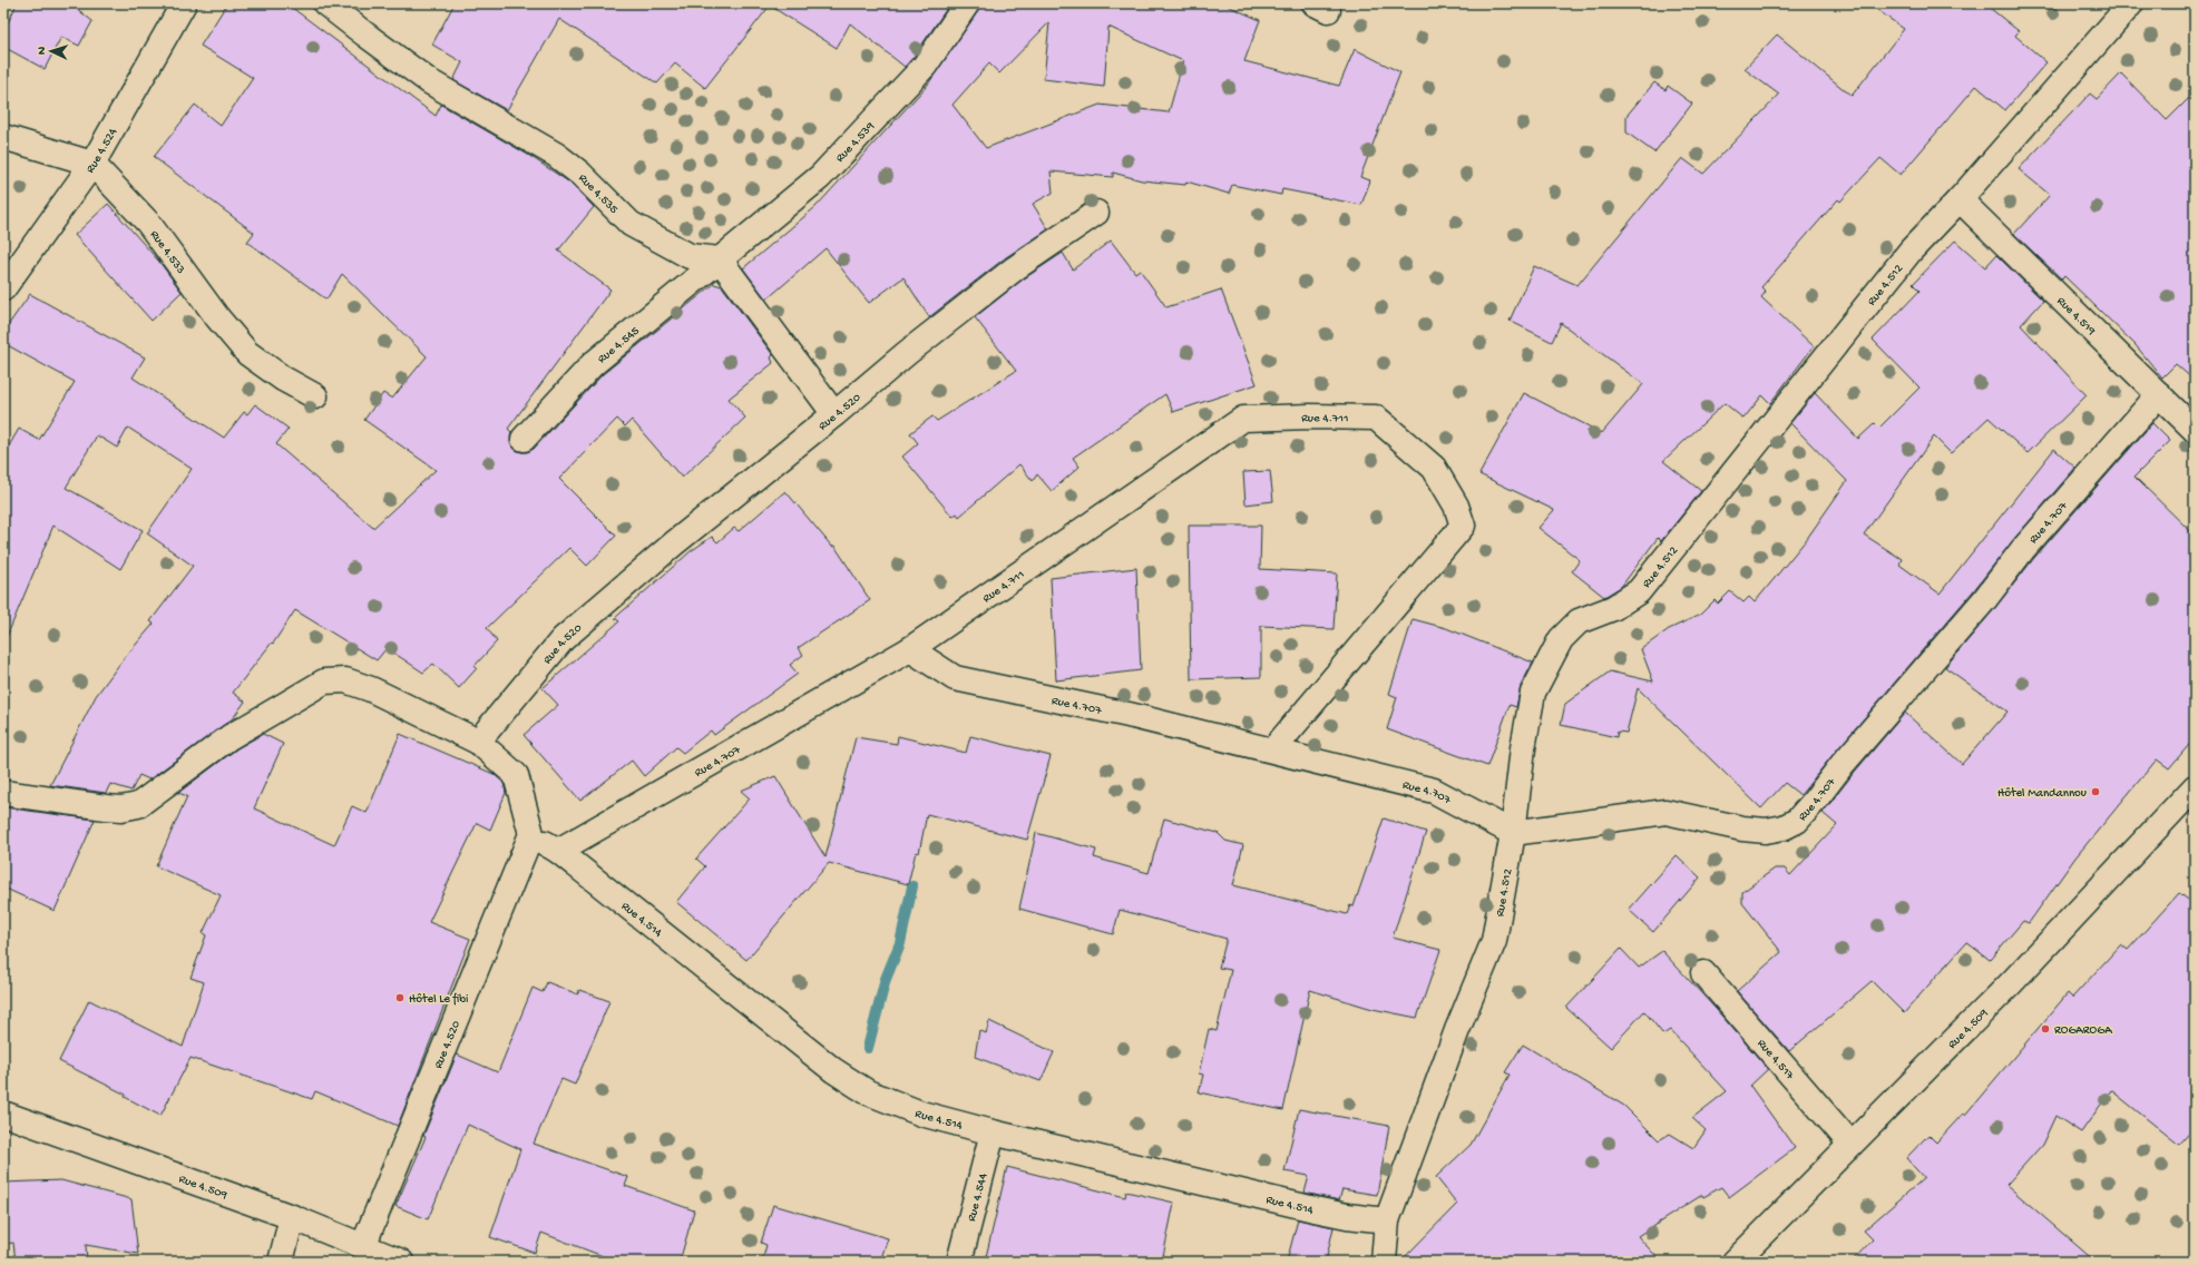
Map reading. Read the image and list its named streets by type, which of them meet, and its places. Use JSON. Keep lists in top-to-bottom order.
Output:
{
  "streets": {
    "street": [
      "Rue 4.539",
      "Rue 4.524",
      "Rue 4.535",
      "Rue 4.533",
      "Rue 4.512",
      "Rue 4.519",
      "Rue 4.545",
      "Rue 4.520",
      "Rue 4.711",
      "Rue 4.707",
      "Rue 4.514",
      "Rue 4.509",
      "Rue 4.517",
      "Rue 4.544"
    ]
  },
  "crossings": [
    ["Rue 4.539", "Rue 4.535"],
    ["Rue 4.539", "Rue 4.545"],
    ["Rue 4.524", "Rue 4.533"],
    ["Rue 4.535", "Rue 4.545"],
    ["Rue 4.512", "Rue 4.519"],
    ["Rue 4.512", "Rue 4.707"],
    ["Rue 4.512", "Rue 4.514"],
    ["Rue 4.519", "Rue 4.707"],
    ["Rue 4.520", "Rue 4.514"],
    ["Rue 4.520", "Rue 4.509"],
    ["Rue 4.711", "Rue 4.707"],
    ["Rue 4.707", "Rue 4.514"],
    ["Rue 4.514", "Rue 4.544"],
    ["Rue 4.509", "Rue 4.517"]
  ],
  "places": ["Hôtel Mandannou", "Hôtel Le fibi", "ROGAROGA"],
  "north": "left"
}
